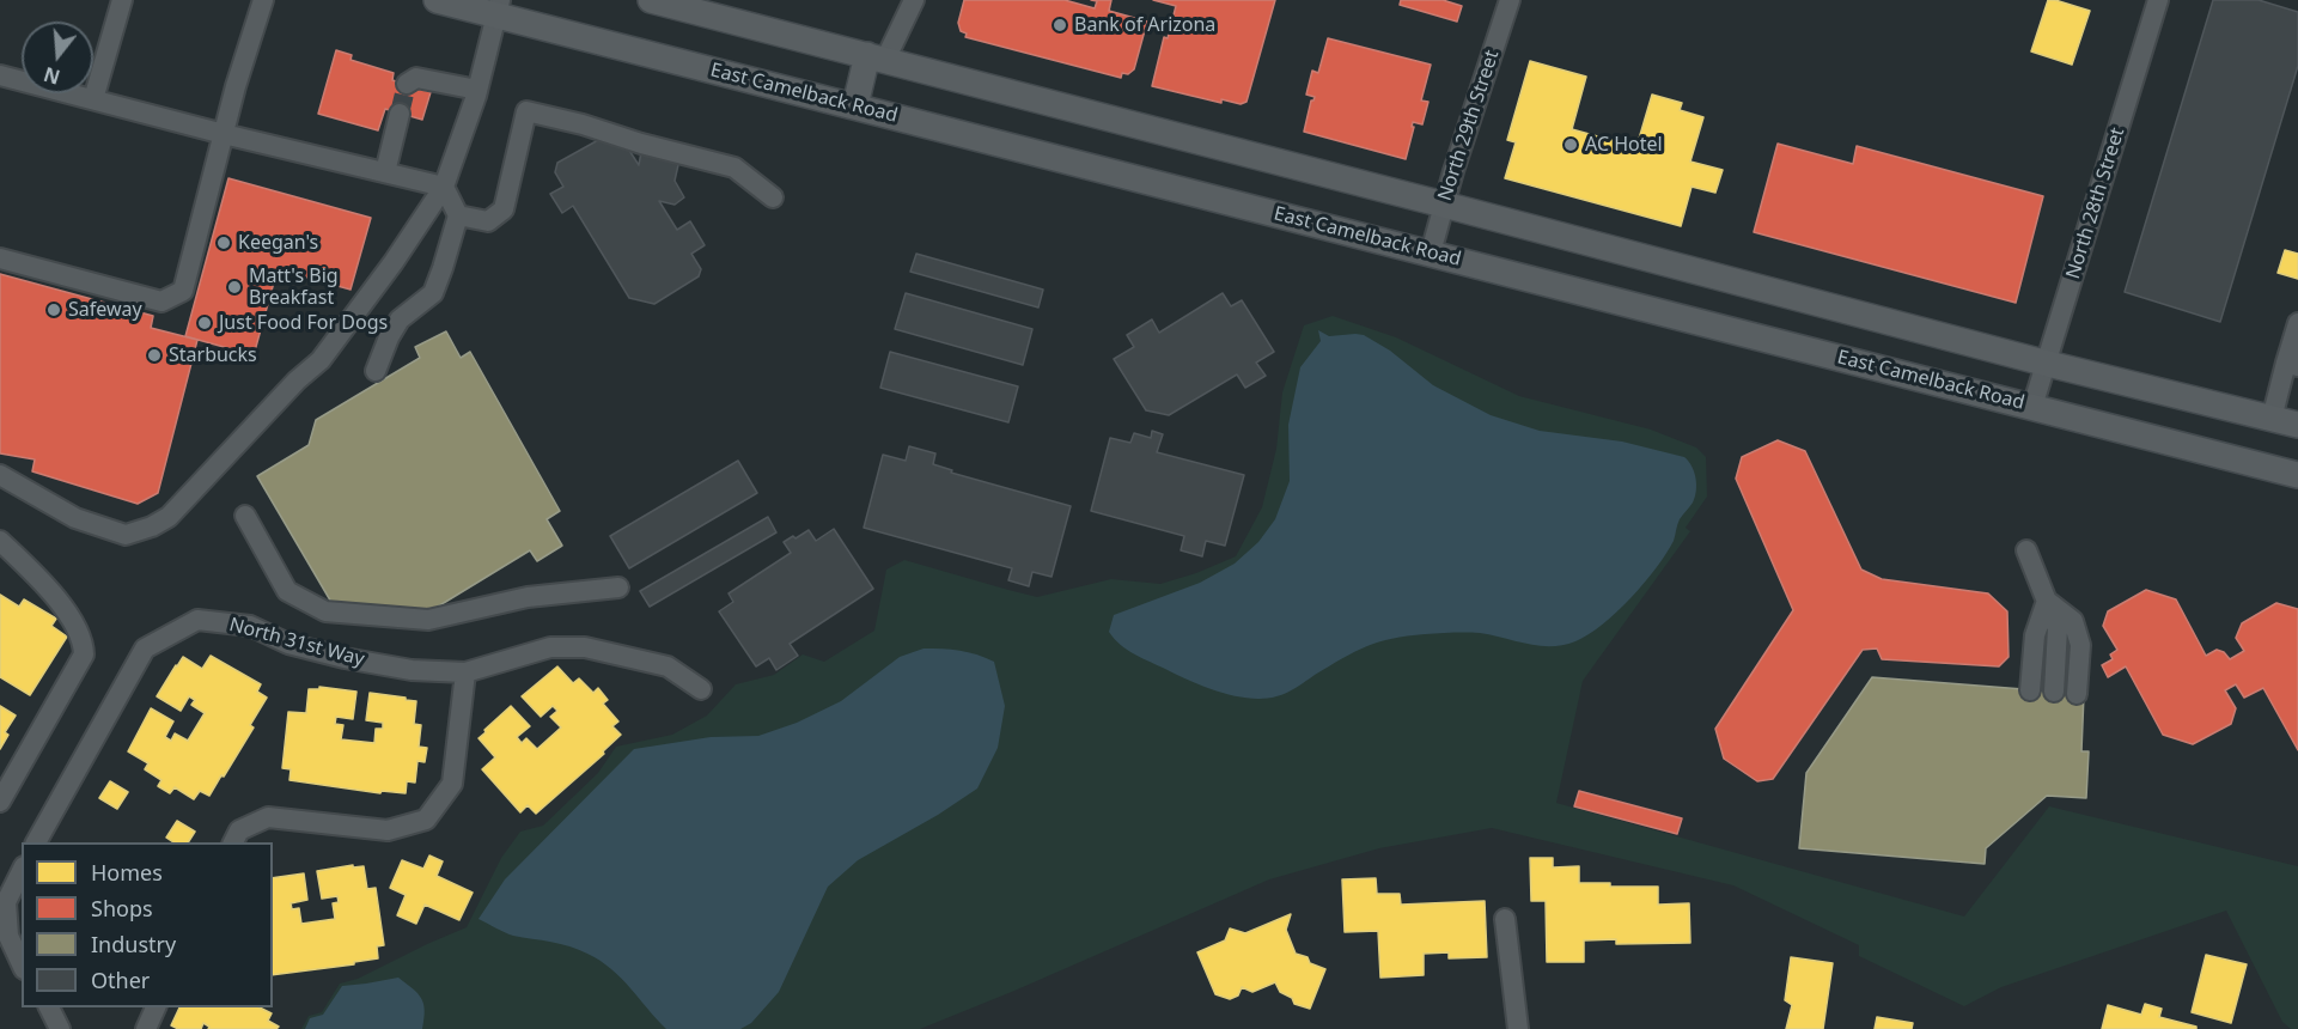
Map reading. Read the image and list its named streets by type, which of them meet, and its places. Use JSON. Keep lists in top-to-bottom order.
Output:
{
  "streets": {
    "main road": ["East Camelback Road"],
    "street": ["North 29th Street", "North 28th Street", "North 31st Way"]
  },
  "crossings": [
    ["East Camelback Road", "North 29th Street"],
    ["East Camelback Road", "North 28th Street"]
  ],
  "places": [
    "Bank of Arizona",
    "AC Hotel",
    "Keegan's",
    "Matt's Big Breakfast",
    "Safeway",
    "Just Food For Dogs",
    "Starbucks"
  ],
  "legend": [
    "Homes",
    "Shops",
    "Industry",
    "Other"
  ],
  "north": "bottom"
}
